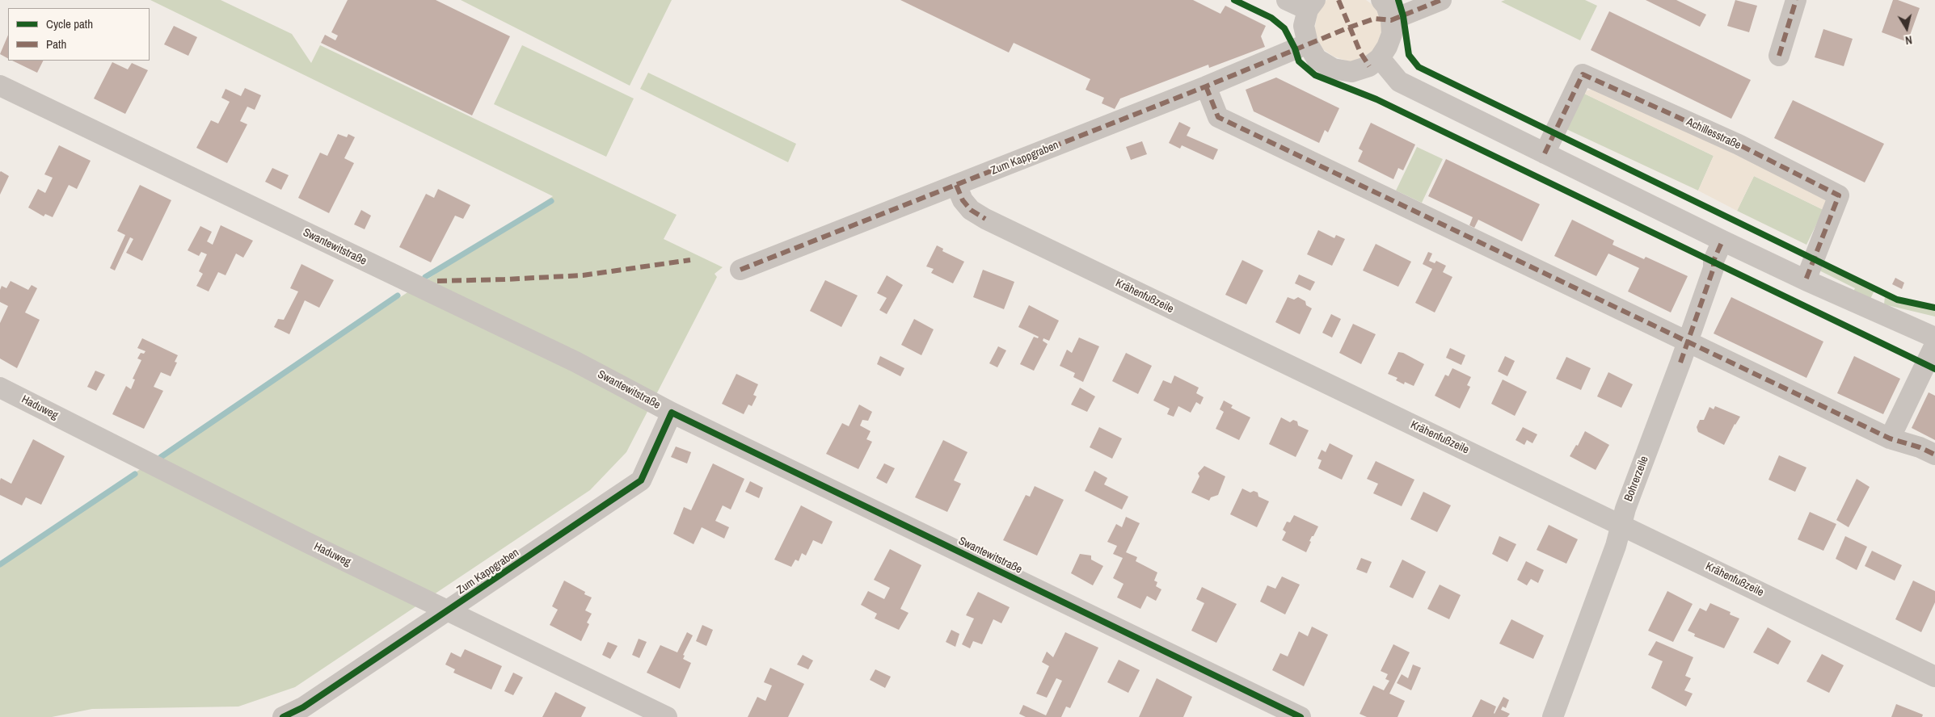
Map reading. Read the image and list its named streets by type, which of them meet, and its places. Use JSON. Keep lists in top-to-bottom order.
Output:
{
  "streets": {
    "street": [
      "Achillesstraße",
      "Zum Kappgraben",
      "Swantewitstraße",
      "Krähenfußzeile",
      "Haduweg",
      "Bohrerzeile"
    ]
  },
  "crossings": [
    ["Zum Kappgraben", "Swantewitstraße"],
    ["Zum Kappgraben", "Krähenfußzeile"],
    ["Zum Kappgraben", "Haduweg"],
    ["Krähenfußzeile", "Bohrerzeile"]
  ],
  "legend": ["Cycle path", "Path"],
  "north": "bottom"
}
